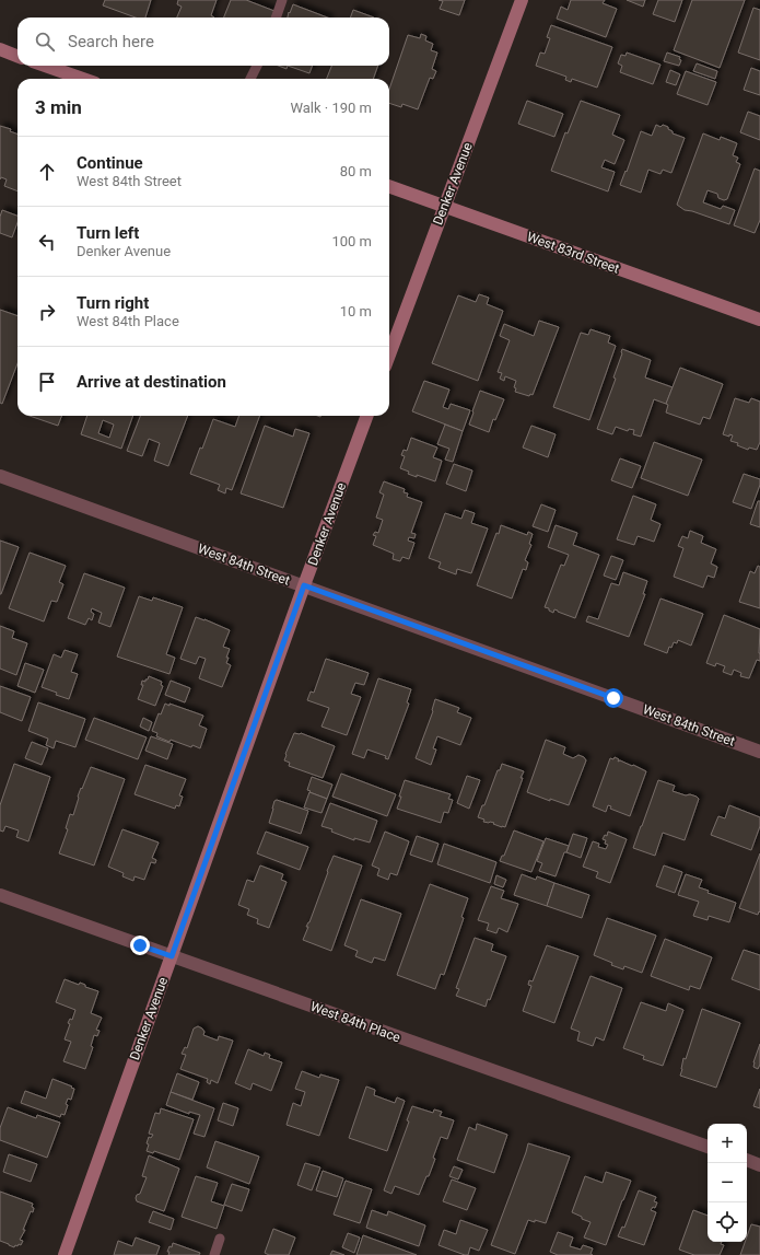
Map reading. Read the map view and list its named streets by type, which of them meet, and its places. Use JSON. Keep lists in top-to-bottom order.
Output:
{
  "streets": {
    "street": [
      "Denker Avenue",
      "West 83rd Street",
      "West 84th Street",
      "West 84th Place"
    ]
  },
  "crossings": [
    ["Denker Avenue", "West 83rd Street"],
    ["Denker Avenue", "West 84th Street"],
    ["Denker Avenue", "West 84th Place"]
  ],
  "page": {
    "search": "Search here",
    "heading": ["3 min", "Walk · 190 m"],
    "list": [
      ["Continue", "West 84th Street", "80 m"],
      ["Turn left", "Denker Avenue", "100 m"],
      ["Turn right", "West 84th Place", "10 m"],
      "Arrive at destination"
    ],
    "map_buttons": ["+", "−"]
  }
}
